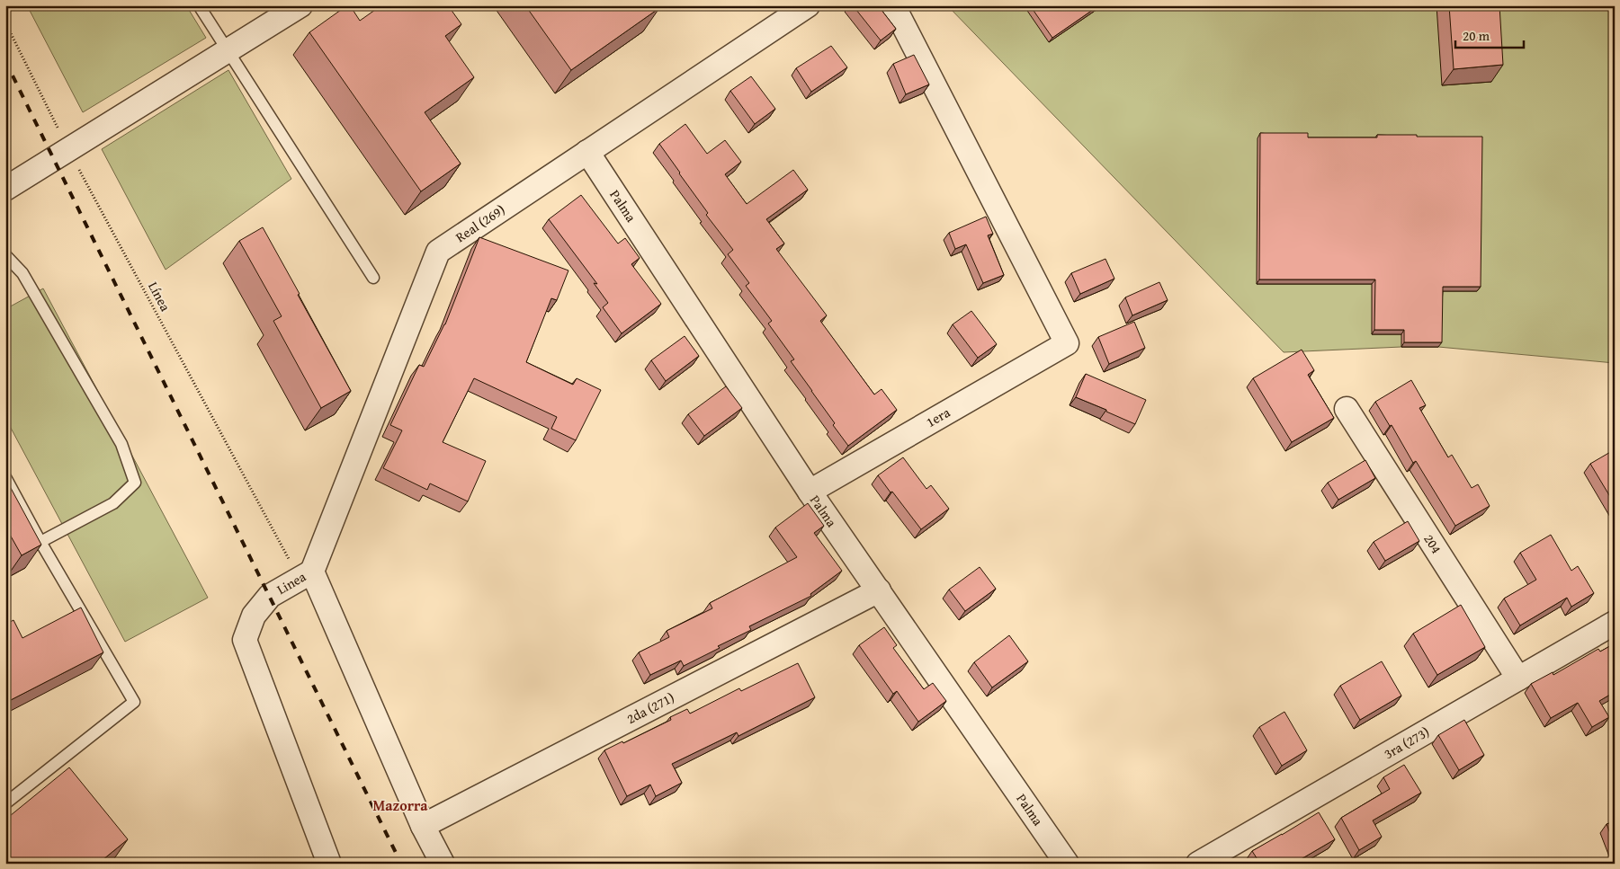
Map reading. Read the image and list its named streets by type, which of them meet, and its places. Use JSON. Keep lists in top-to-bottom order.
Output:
{
  "streets": {
    "street": [
      "Palma",
      "Real (269)",
      "1era",
      "204",
      "Linea",
      "2da (271)",
      "3ra (273)"
    ],
    "path": ["Línea"]
  },
  "crossings": [
    ["Palma", "Real (269)"],
    ["Palma", "1era"],
    ["Palma", "2da (271)"],
    ["Real (269)", "Línea"],
    ["Real (269)", "Linea"],
    ["Línea", "Linea"],
    ["204", "3ra (273)"],
    ["Linea", "2da (271)"]
  ],
  "districts": ["Mazorra"],
  "scale_bar": "20 m"
}
